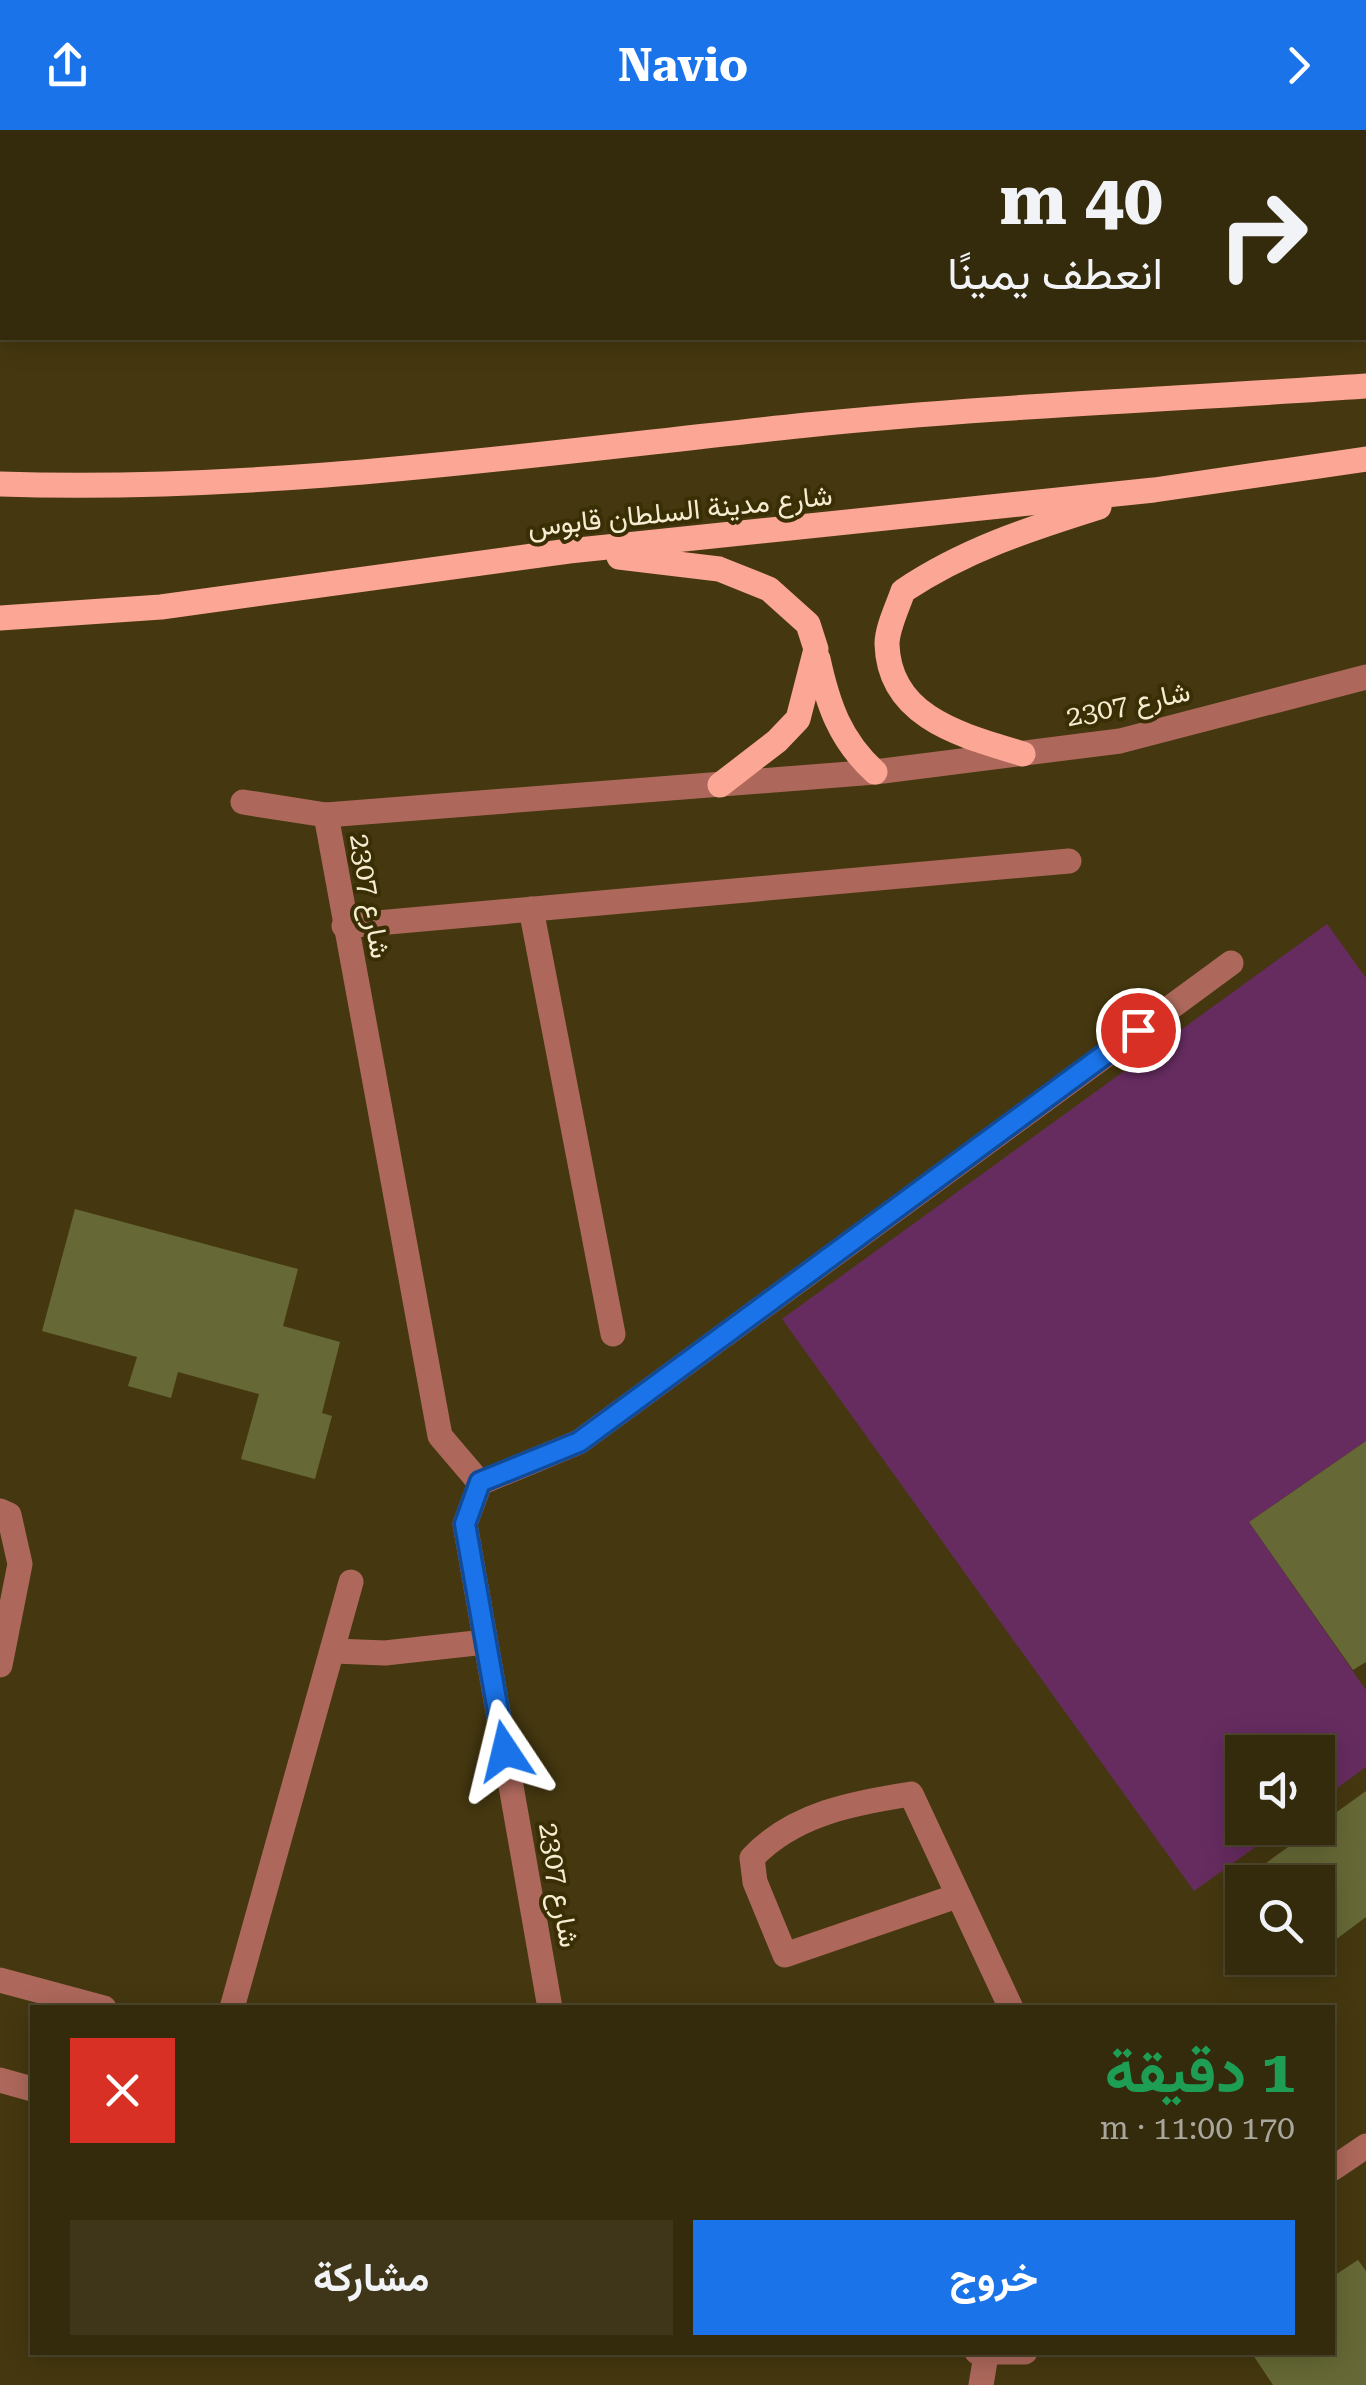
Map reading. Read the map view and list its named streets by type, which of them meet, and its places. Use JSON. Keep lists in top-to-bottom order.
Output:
{
  "streets": {
    "main road": ["شارع مدينة السلطان قابوس"],
    "street": ["2307 شارع"]
  },
  "page": {
    "header": "Navio",
    "turn": ["40 m", "انعطف يمينًا"],
    "heading": ["1 دقيقة", "170 m · 11:00"],
    "buttons": ["خروج", "مشاركة"]
  }
}
